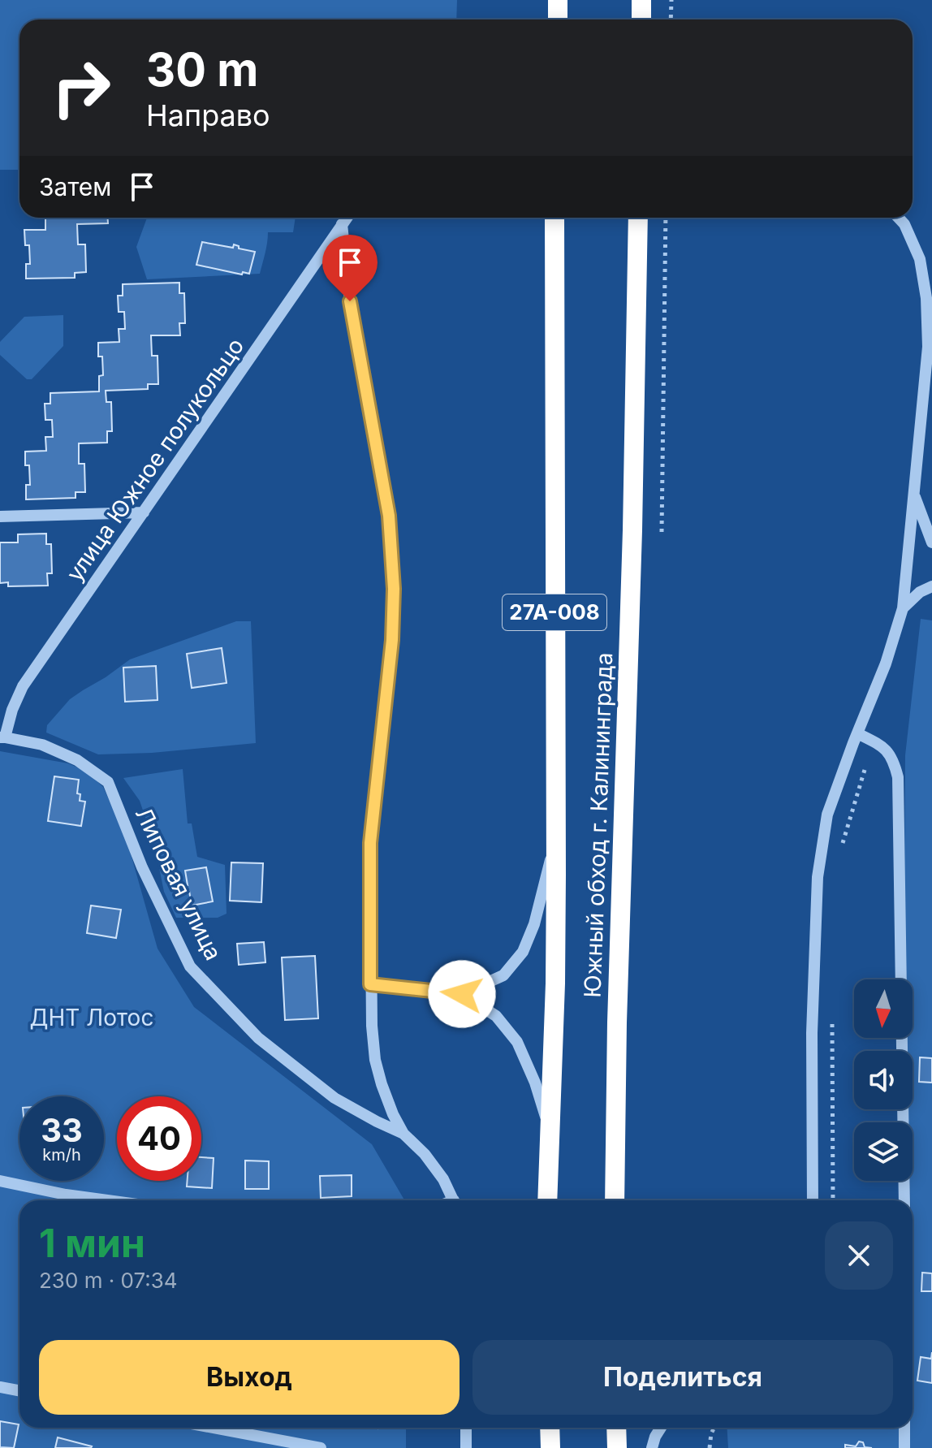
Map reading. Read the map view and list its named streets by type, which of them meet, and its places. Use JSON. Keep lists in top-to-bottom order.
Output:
{
  "streets": {
    "highway": ["27А-008", "Южный обход г. Калининграда"],
    "street": ["улица Южное полукольцо", "Липовая улица"]
  },
  "crossings": [
    ["улица Южное полукольцо", "Липовая улица"]
  ],
  "parks": ["ДНТ Лотос"],
  "north": "bottom",
  "page": {
    "turn": ["30 m", "Направо"],
    "then": "Затем",
    "speed": "33 km/h",
    "limit": "40",
    "heading": ["1 мин", "230 m · 07:34"],
    "buttons": ["Выход", "Поделиться"]
  }
}
